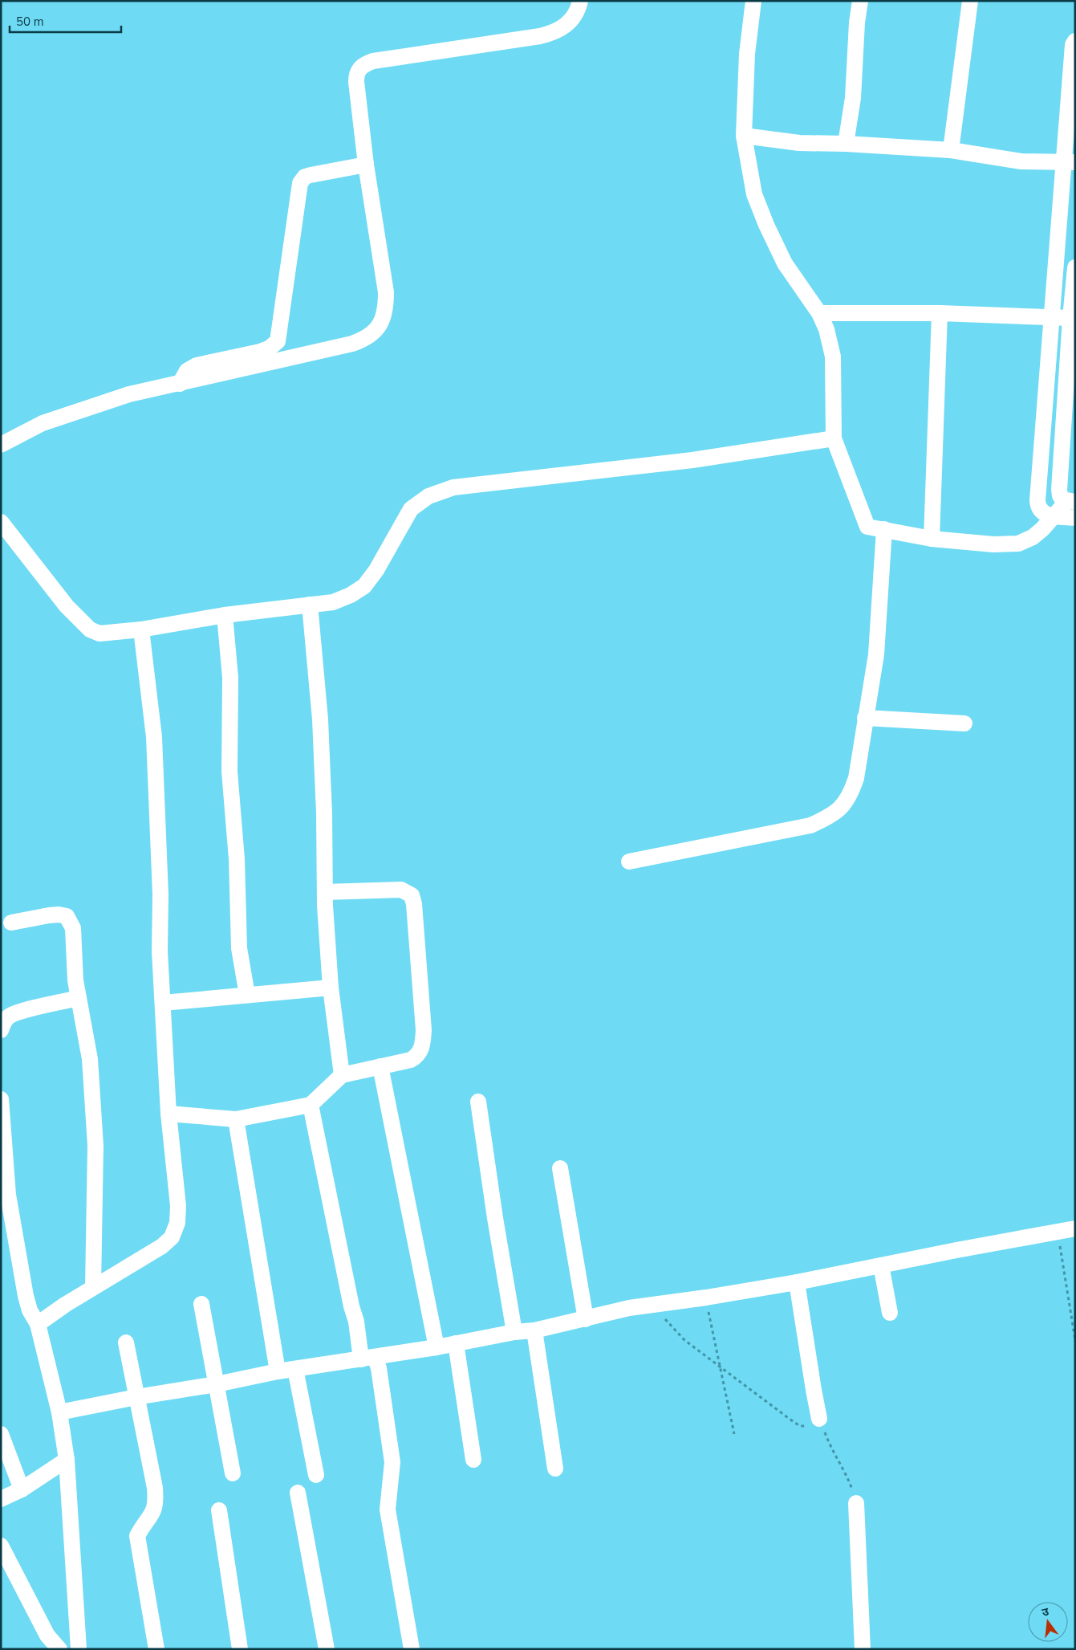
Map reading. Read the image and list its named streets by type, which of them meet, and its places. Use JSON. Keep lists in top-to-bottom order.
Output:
{
  "scale_bar": "50 m",
  "north": "top"
}
